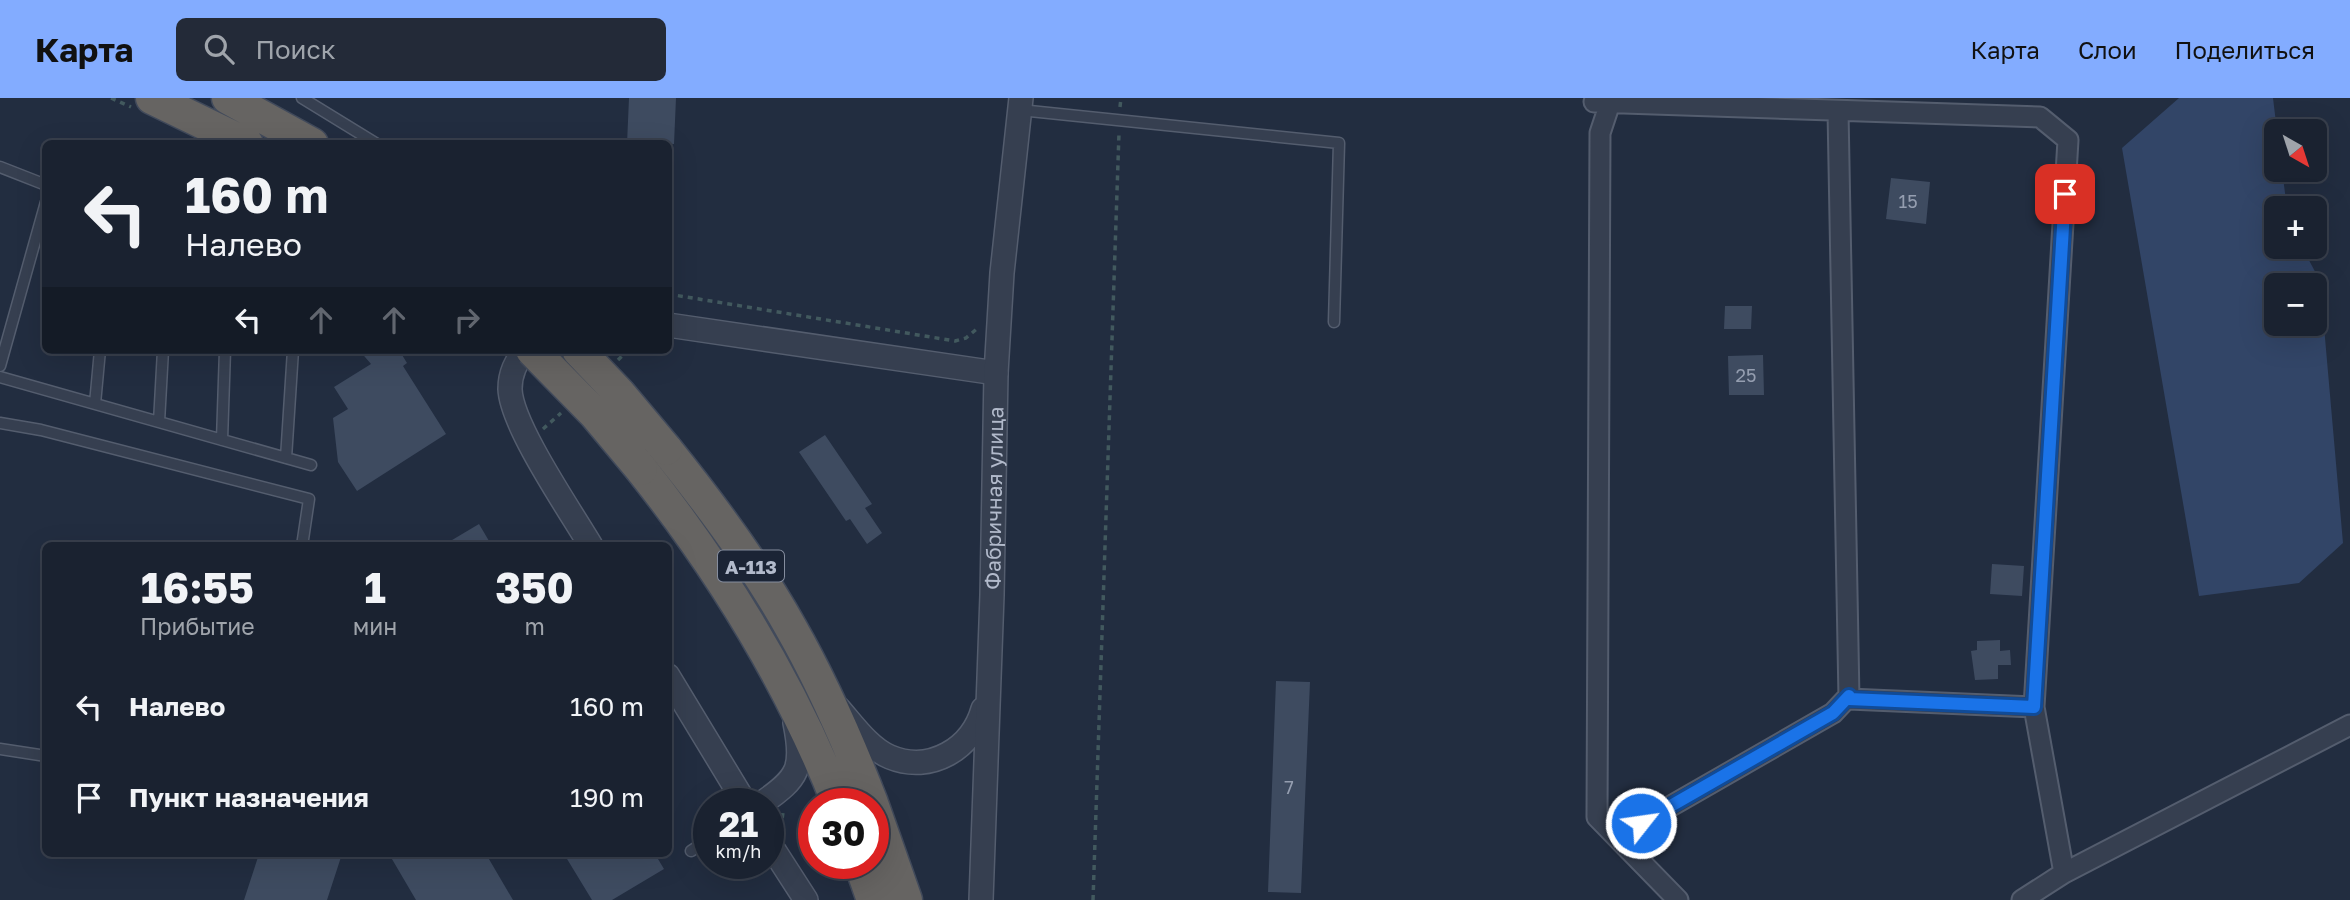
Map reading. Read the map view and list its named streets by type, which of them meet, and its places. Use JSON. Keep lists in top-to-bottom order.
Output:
{
  "streets": {
    "highway": ["А-113"],
    "street": ["Фабричная улица"]
  },
  "house_numbers": ["15", "25", "7"],
  "north": "bottom right",
  "page": {
    "header": "Карта",
    "search": "Поиск",
    "nav": ["Карта", "Слои", "Поделиться"],
    "map_buttons": ["+", "−"],
    "turn": ["160 m", "Налево"],
    "eta": [
      "16:55",
      "Прибытие",
      "1",
      "мин",
      "350",
      "m"
    ],
    "list": [
      {
        "name": "Налево",
        "value": "160 m"
      },
      {
        "name": "Пункт назначения",
        "value": "190 m"
      }
    ],
    "speed": "21 km/h",
    "limit": "30"
  }
}
